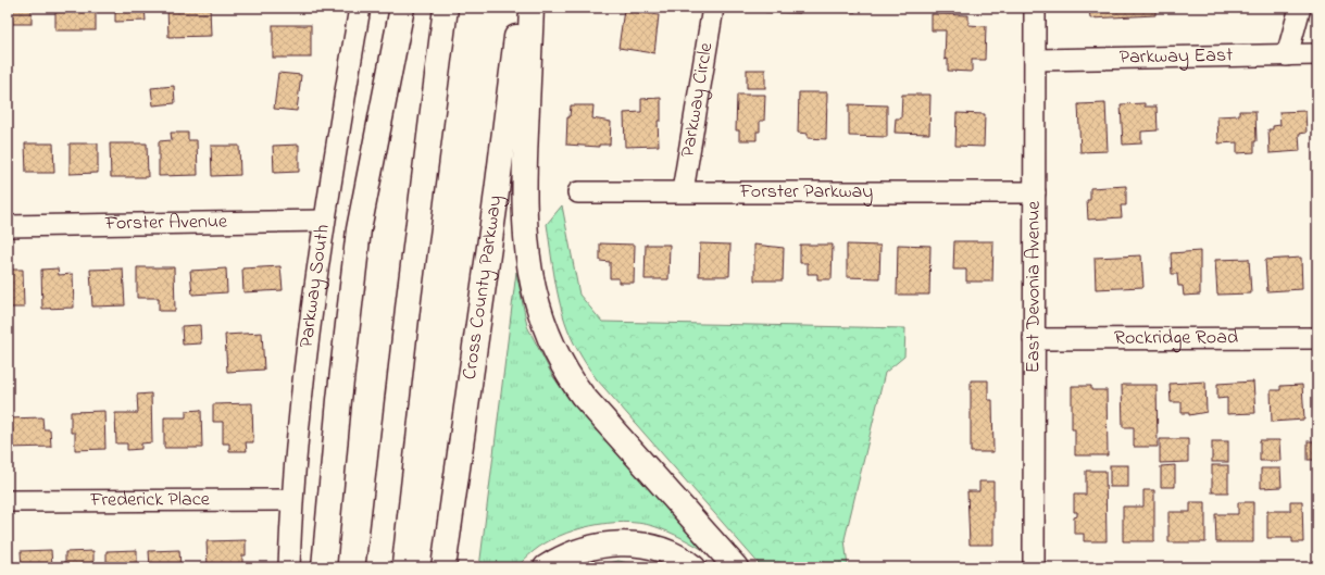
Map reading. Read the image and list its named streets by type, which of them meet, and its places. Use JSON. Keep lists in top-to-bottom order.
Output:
{
  "streets": {
    "highway": ["Cross County Parkway"],
    "street": [
      "Parkway East",
      "Parkway Circle",
      "Forster Parkway",
      "Forster Avenue",
      "Parkway South",
      "East Devonia Avenue",
      "Rockridge Road",
      "Frederick Place"
    ]
  },
  "crossings": [
    ["Parkway East", "East Devonia Avenue"],
    ["Parkway Circle", "Forster Parkway"],
    ["Forster Parkway", "East Devonia Avenue"],
    ["Forster Avenue", "Parkway South"],
    ["Parkway South", "Frederick Place"],
    ["East Devonia Avenue", "Rockridge Road"]
  ]
}
